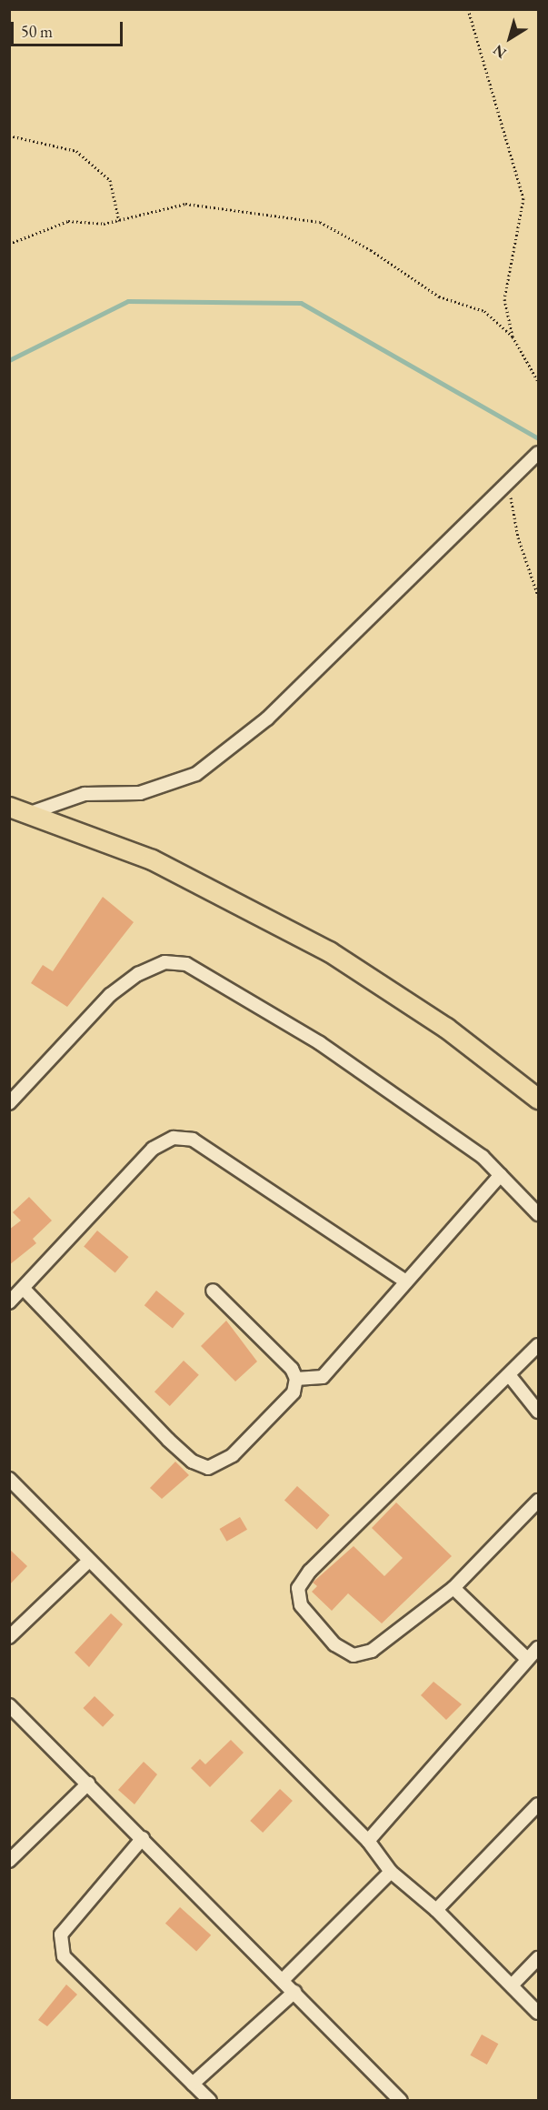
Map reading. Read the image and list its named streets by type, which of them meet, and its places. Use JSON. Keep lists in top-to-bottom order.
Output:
{
  "scale_bar": "50 m",
  "north": "bottom left"
}
